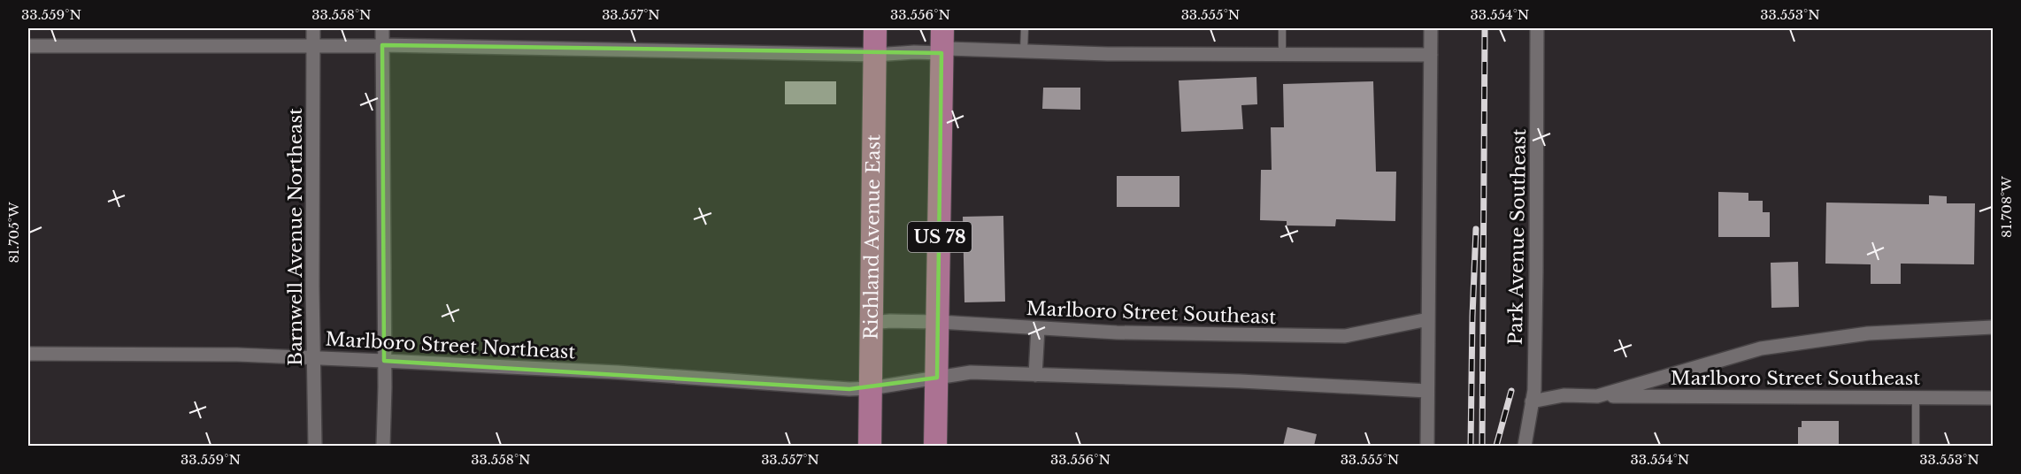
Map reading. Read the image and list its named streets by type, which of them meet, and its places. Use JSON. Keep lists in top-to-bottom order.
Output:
{
  "streets": {
    "main road": ["Richland Avenue East", "US 78"],
    "street": [
      "Barnwell Avenue Northeast",
      "Park Avenue Southeast",
      "Marlboro Street Southeast",
      "Marlboro Street Northeast"
    ]
  },
  "crossings": [
    ["Barnwell Avenue Northeast", "Marlboro Street Northeast"],
    ["Richland Avenue East", "Marlboro Street Southeast"],
    ["Richland Avenue East", "Marlboro Street Northeast"],
    ["US 78", "Marlboro Street Southeast"],
    ["Park Avenue Southeast", "Marlboro Street Southeast"]
  ],
  "coordinates": [
    "33.559°N",
    "33.558°N",
    "33.557°N",
    "33.556°N",
    "33.555°N",
    "33.554°N",
    "33.553°N",
    "81.708°W",
    "81.705°W"
  ]
}
